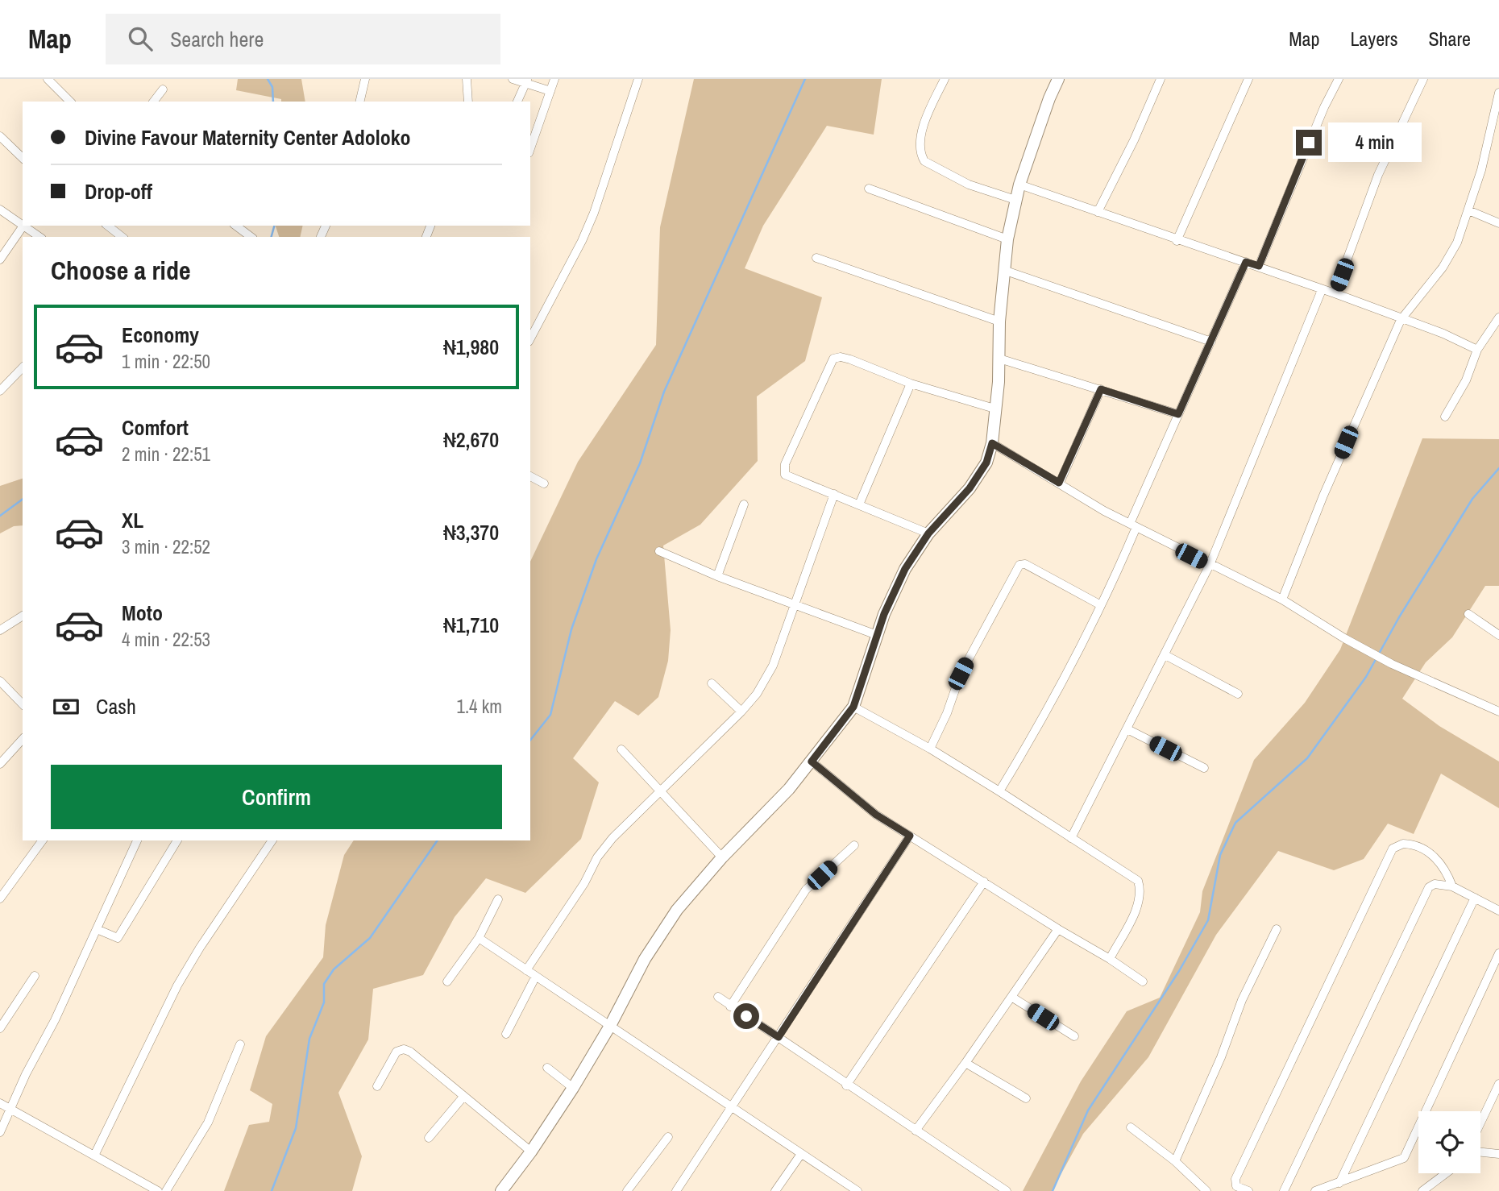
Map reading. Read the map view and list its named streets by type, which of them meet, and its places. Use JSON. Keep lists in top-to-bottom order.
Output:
{
  "page": {
    "header": "Map",
    "search": "Search here",
    "nav": ["Map", "Layers", "Share"],
    "banner": ["Divine Favour Maternity Center Adoloko", "Drop-off"],
    "bubble": "4 min",
    "heading": "Choose a ride",
    "list": [
      {
        "name": "Economy",
        "note": "1 min · 22:50",
        "value": "₦1,980"
      },
      {
        "name": "Comfort",
        "note": "2 min · 22:51",
        "value": "₦2,670"
      },
      {
        "name": "XL",
        "note": "3 min · 22:52",
        "value": "₦3,370"
      },
      {
        "name": "Moto",
        "note": "4 min · 22:53",
        "value": "₦1,710"
      }
    ],
    "pay": ["Cash", "1.4 km"],
    "buttons": "Confirm"
  }
}
